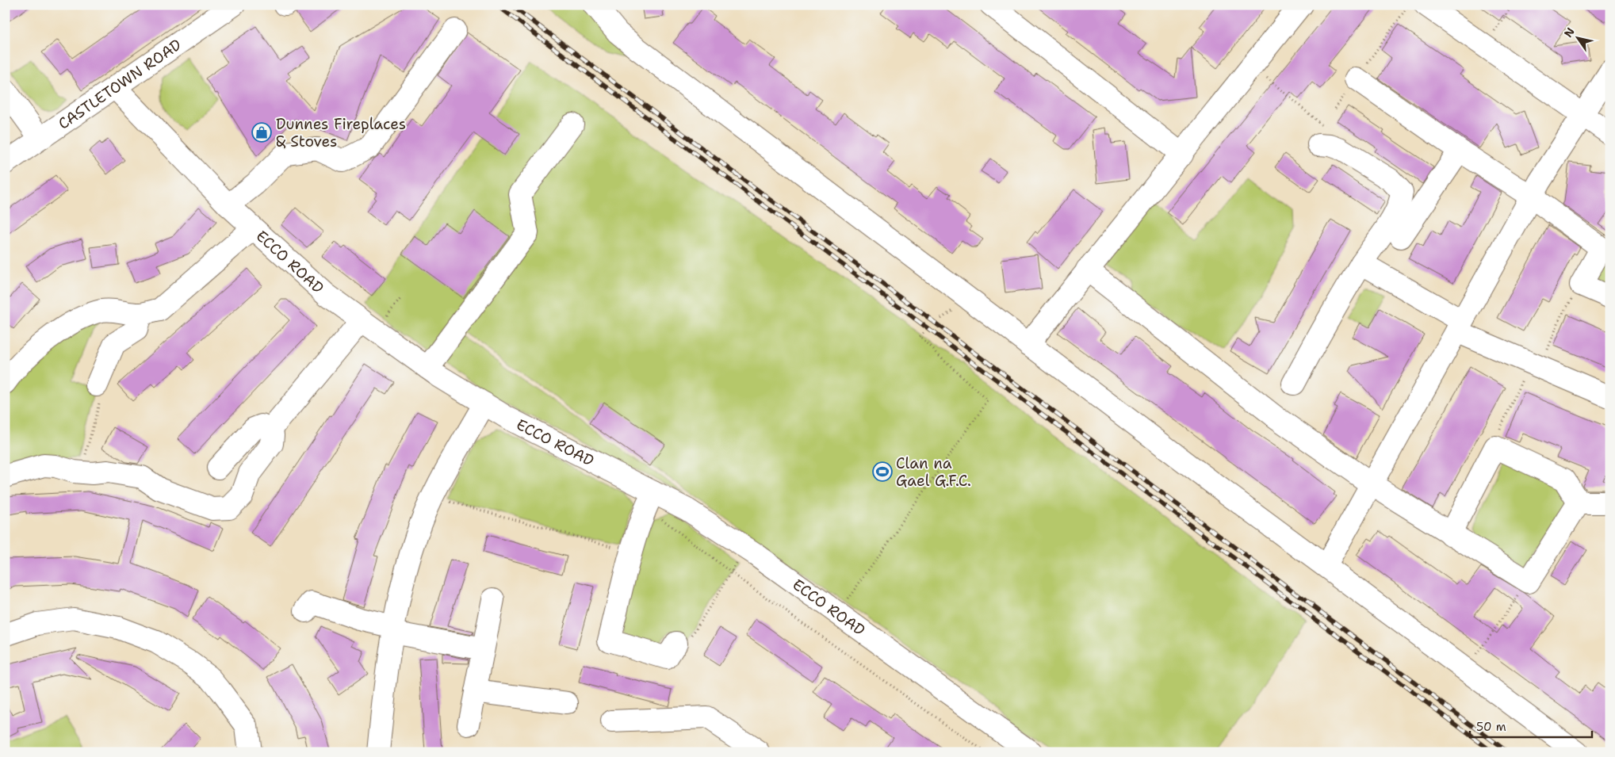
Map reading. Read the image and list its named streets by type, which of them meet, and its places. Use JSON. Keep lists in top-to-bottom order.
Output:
{
  "streets": {
    "street": ["CASTLETOWN ROAD", "ECCO ROAD"]
  },
  "crossings": [
    ["CASTLETOWN ROAD", "ECCO ROAD"]
  ],
  "places": {
    "shop": ["Dunnes Fireplaces & Stoves"],
    "sports": ["Clan na Gael G.F.C."]
  },
  "scale_bar": "50 m",
  "north": "top left"
}
